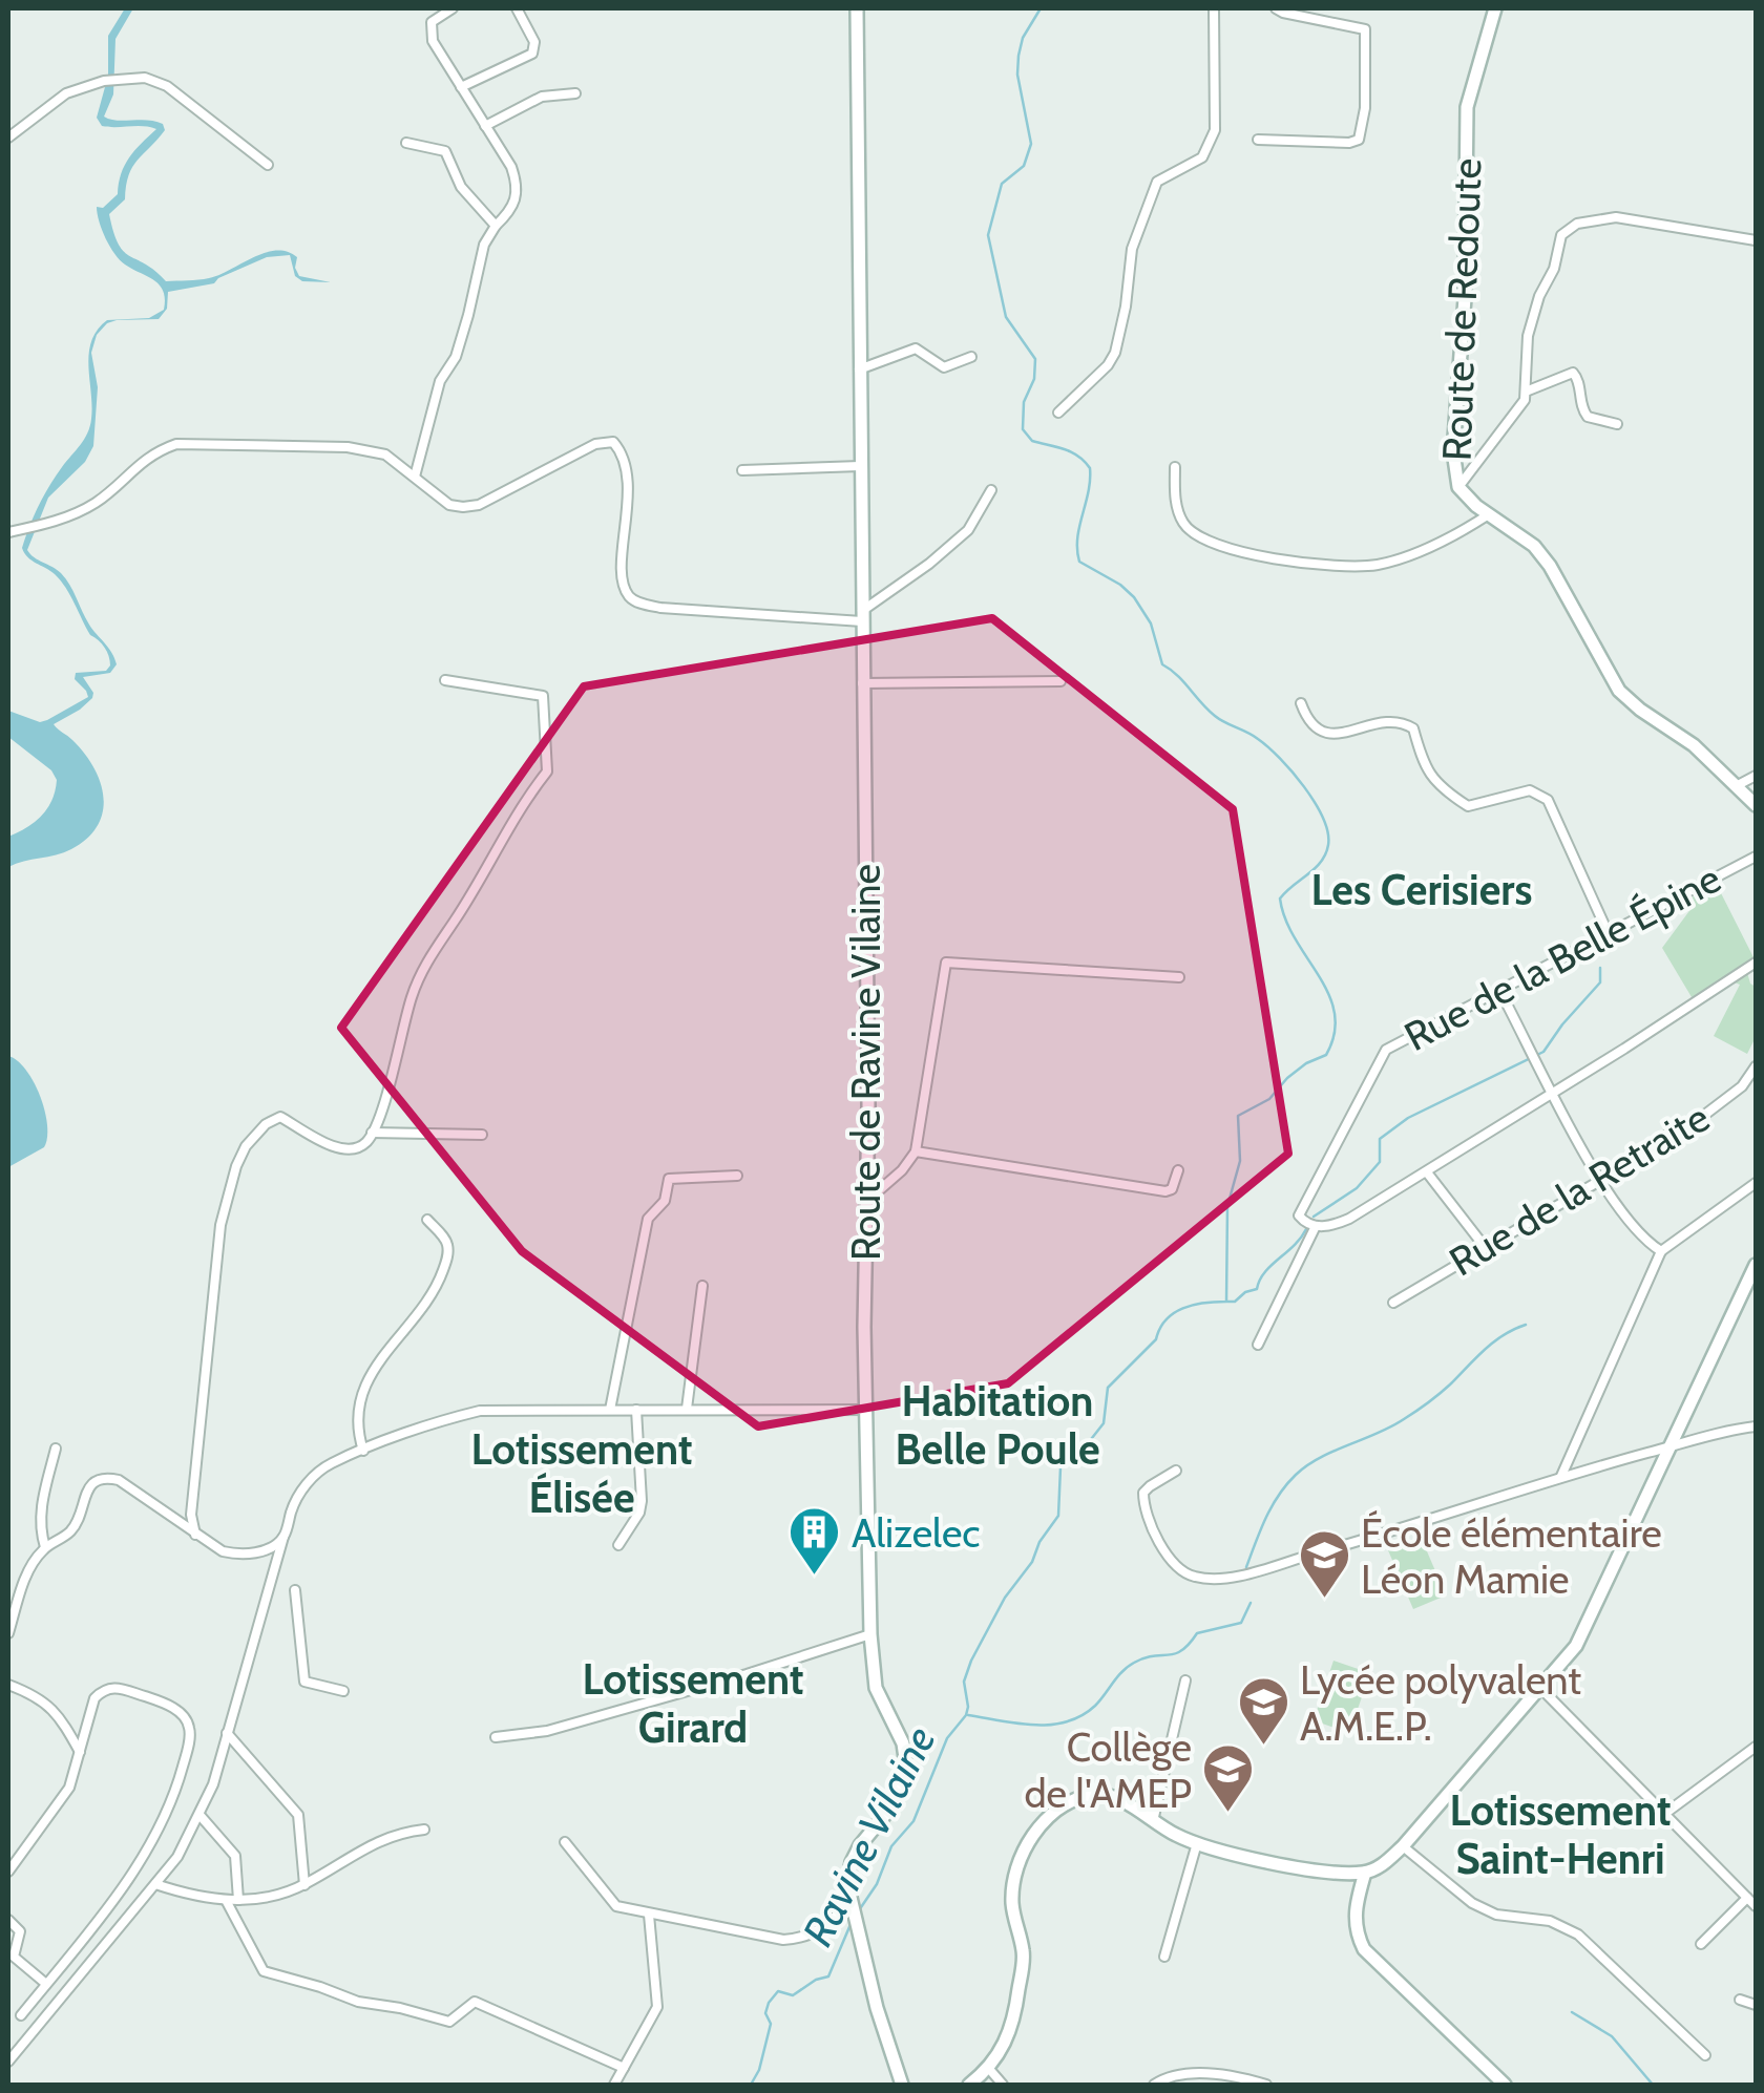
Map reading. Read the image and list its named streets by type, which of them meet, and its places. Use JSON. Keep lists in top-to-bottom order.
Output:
{
  "streets": {
    "main road": ["Route de Redoute", "Route de Ravine Vilaine"],
    "street": ["Rue de la Belle Épine", "Rue de la Retraite"]
  },
  "districts": [
    "Les Cerisiers",
    "Habitation Belle Poule",
    "Lotissement Élisée",
    "Lotissement Girard",
    "Lotissement Saint-Henri"
  ],
  "water": ["Ravine Vilaine"],
  "places": {
    "building": ["Alizelec"],
    "school or university": ["École élémentaire Léon Mamie", "Lycée polyvalent A.M.E.P.", "Collège de l'AMEP"]
  }
}
